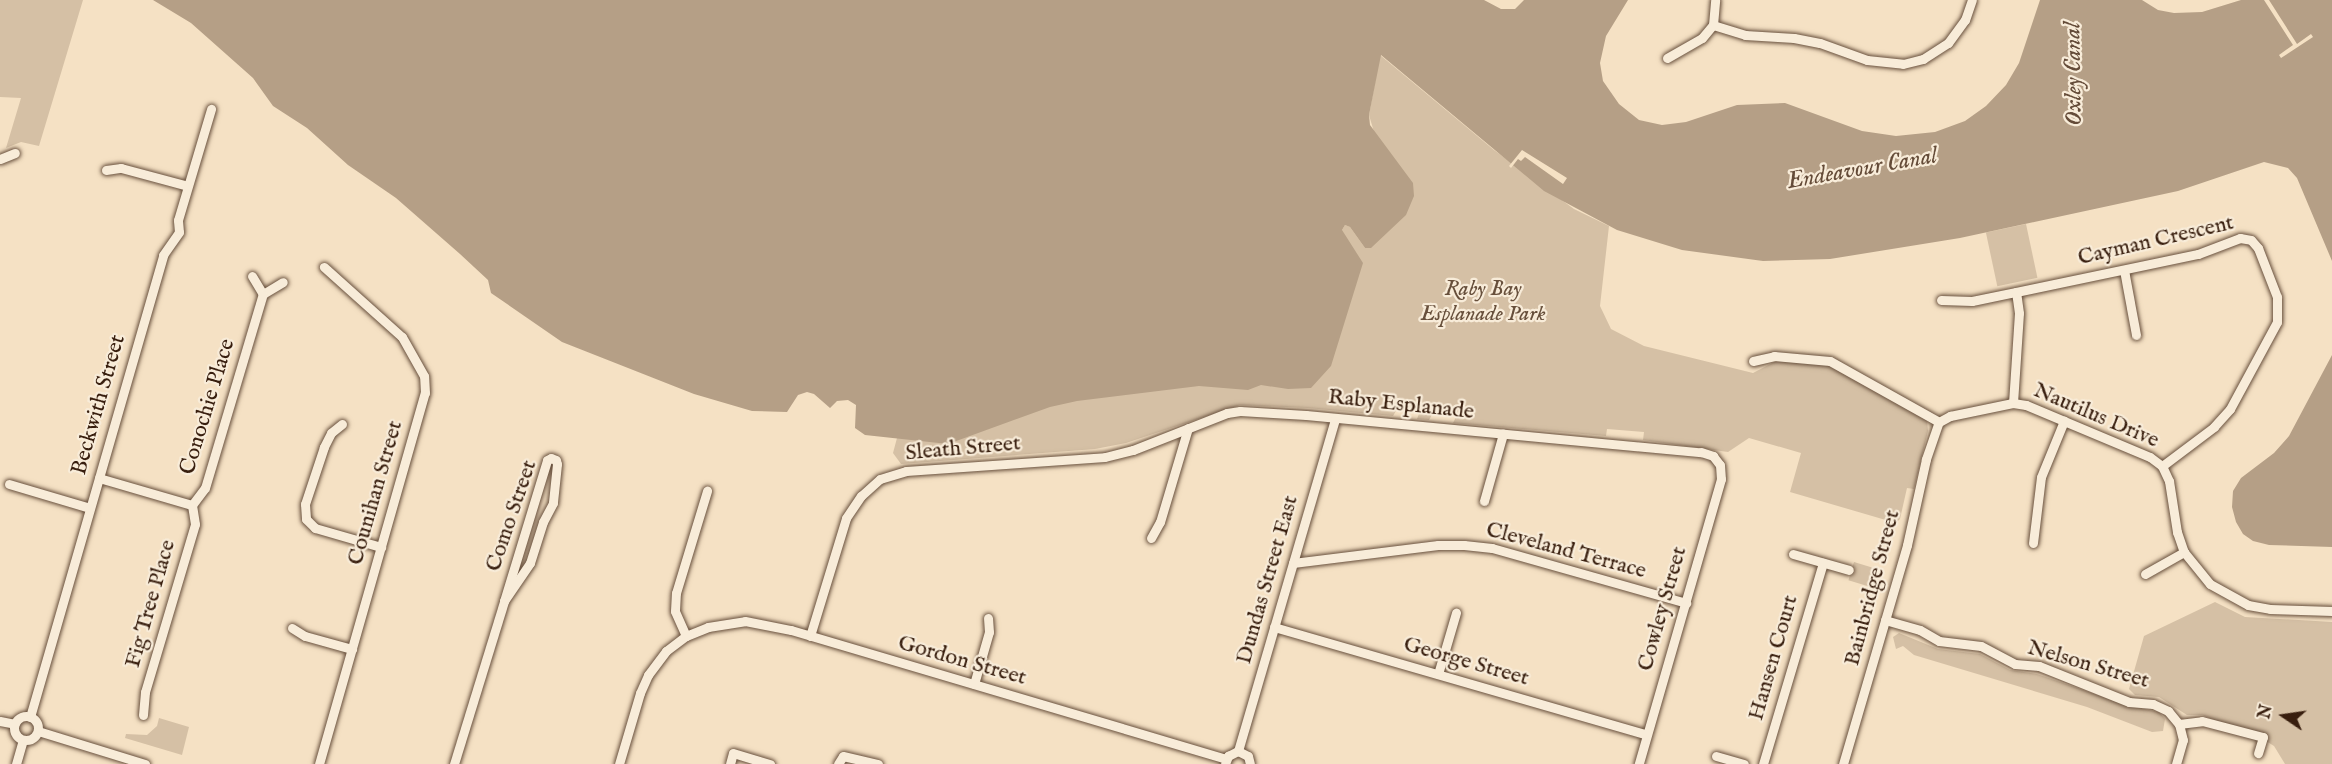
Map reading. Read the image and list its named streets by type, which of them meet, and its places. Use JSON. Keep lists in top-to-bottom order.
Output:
{
  "streets": {
    "street": [
      "Cayman Crescent",
      "Beckwith Street",
      "Raby Esplanade",
      "Conochie Place",
      "Nautilus Drive",
      "Sleath Street",
      "Counihan Street",
      "Como Street",
      "Cleveland Terrace",
      "Dundas Street East",
      "Bainbridge Street",
      "Fig Tree Place",
      "Cowley Street",
      "Hansen Court",
      "Gordon Street",
      "George Street",
      "Nelson Street"
    ]
  },
  "crossings": [
    ["Cayman Crescent", "Nautilus Drive"],
    ["Beckwith Street", "Conochie Place"],
    ["Raby Esplanade", "Sleath Street"],
    ["Raby Esplanade", "Dundas Street East"],
    ["Raby Esplanade", "Cowley Street"],
    ["Conochie Place", "Fig Tree Place"],
    ["Nautilus Drive", "Bainbridge Street"],
    ["Sleath Street", "Gordon Street"],
    ["Cleveland Terrace", "Dundas Street East"],
    ["Cleveland Terrace", "Cowley Street"],
    ["Dundas Street East", "Gordon Street"],
    ["Dundas Street East", "George Street"],
    ["Bainbridge Street", "Nelson Street"],
    ["Cowley Street", "George Street"]
  ],
  "water": ["Oxley Canal", "Endeavour Canal"],
  "parks": ["Raby Bay Esplanade Park"],
  "north": "left"
}
